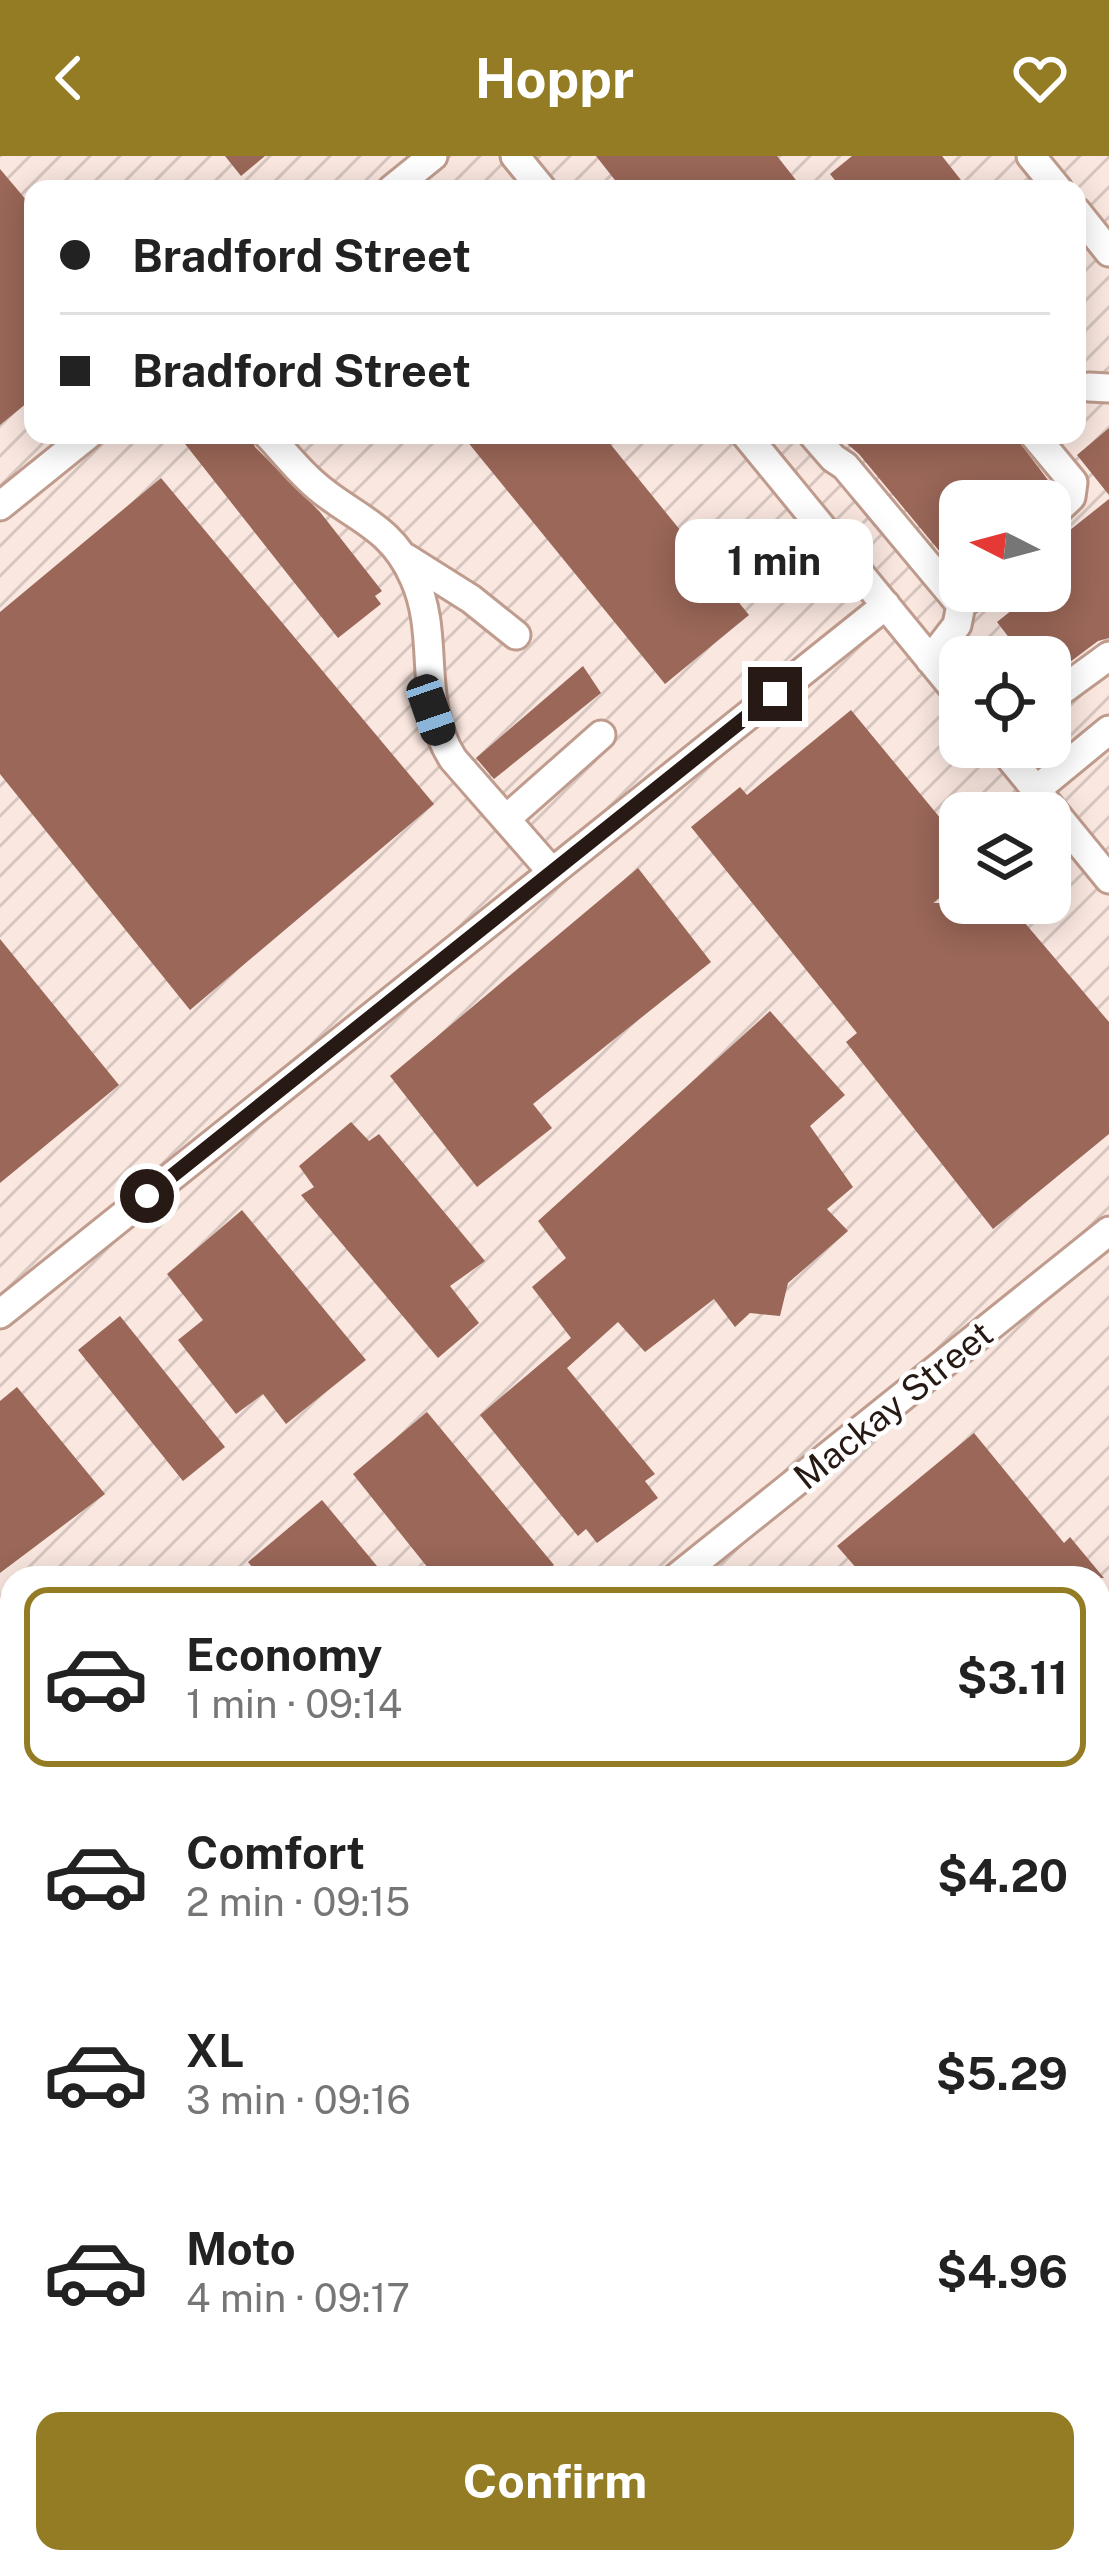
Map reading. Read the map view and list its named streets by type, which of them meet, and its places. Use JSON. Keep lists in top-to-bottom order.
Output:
{
  "streets": {
    "street": ["Mackay Street"]
  },
  "north": "left",
  "page": {
    "header": "Hoppr",
    "banner": ["Bradford Street", "Bradford Street"],
    "bubble": "1 min",
    "list": [
      {
        "name": "Economy",
        "note": "1 min · 09:14",
        "value": "$3.11"
      },
      {
        "name": "Comfort",
        "note": "2 min · 09:15",
        "value": "$4.20"
      },
      {
        "name": "XL",
        "note": "3 min · 09:16",
        "value": "$5.29"
      },
      {
        "name": "Moto",
        "note": "4 min · 09:17",
        "value": "$4.96"
      }
    ],
    "buttons": "Confirm"
  }
}
